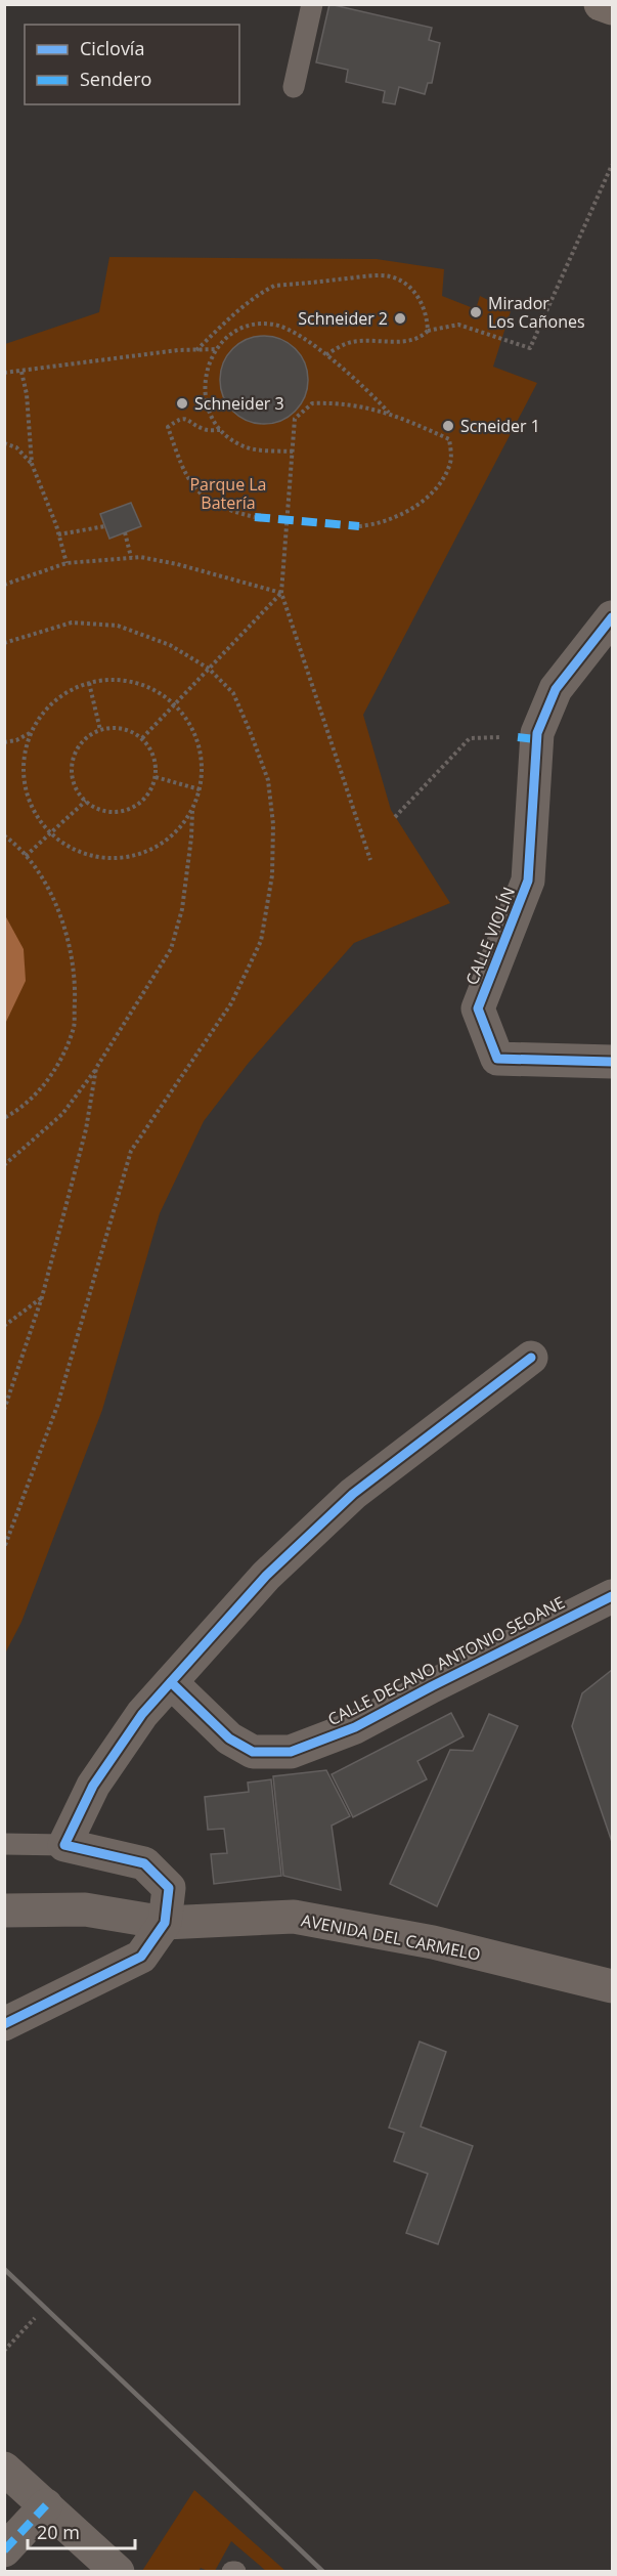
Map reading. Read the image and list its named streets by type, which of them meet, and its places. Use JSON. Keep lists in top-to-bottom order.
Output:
{
  "streets": {
    "street": ["CALLE VIOLÍN", "CALLE DECANO ANTONIO SEOANE", "AVENIDA DEL CARMELO"]
  },
  "parks": ["Parque La Batería"],
  "places": [
    "Mirador Los Cañones",
    "Schneider 2",
    "Schneider 3",
    "Scneider 1"
  ],
  "legend": ["Ciclovía", "Sendero"],
  "scale_bar": "20 m"
}
